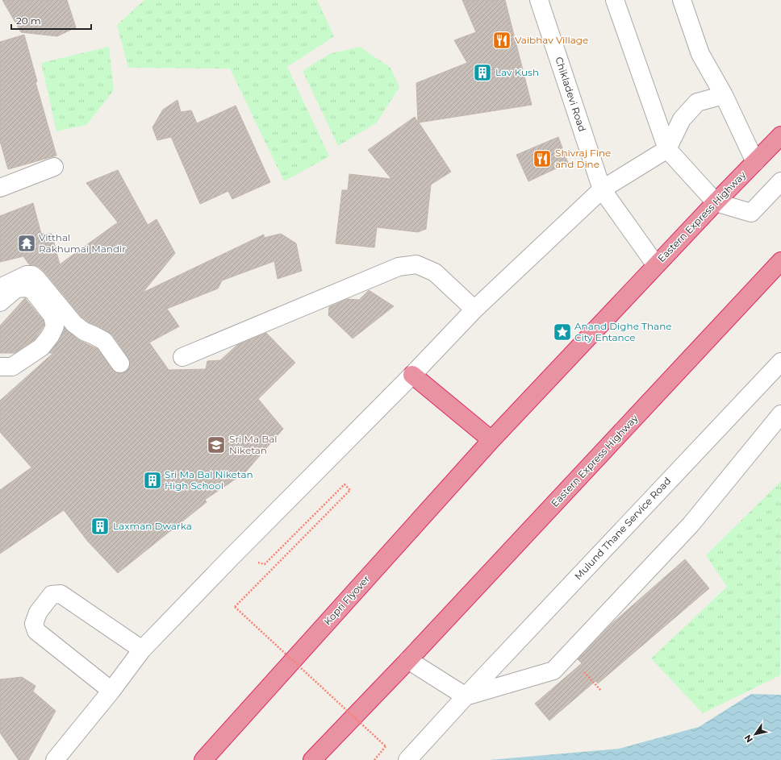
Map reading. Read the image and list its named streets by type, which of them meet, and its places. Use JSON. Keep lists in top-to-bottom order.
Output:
{
  "streets": {
    "highway": ["Eastern Express Highway", "Kopri Flyover"],
    "street": ["Chikladevi Road", "Mulund Thane Service Road"]
  },
  "crossings": [
    ["Chikladevi Road", "Eastern Express Highway"],
    ["Eastern Express Highway", "Kopri Flyover"]
  ],
  "places": {
    "restaurant": ["Vaibhav Village", "Shivraj Fine and Dine"],
    "building": ["Lav Kush", "Sri Ma Bal Niketan High School", "Laxman Dwarka"],
    "temple": ["Vitthal Rakhumai Mandir"],
    "place": ["Anand Dighe Thane City Entance"],
    "school or university": ["Sri Ma Bal Niketan"]
  },
  "scale_bar": "20 m",
  "north": "bottom left"
}
